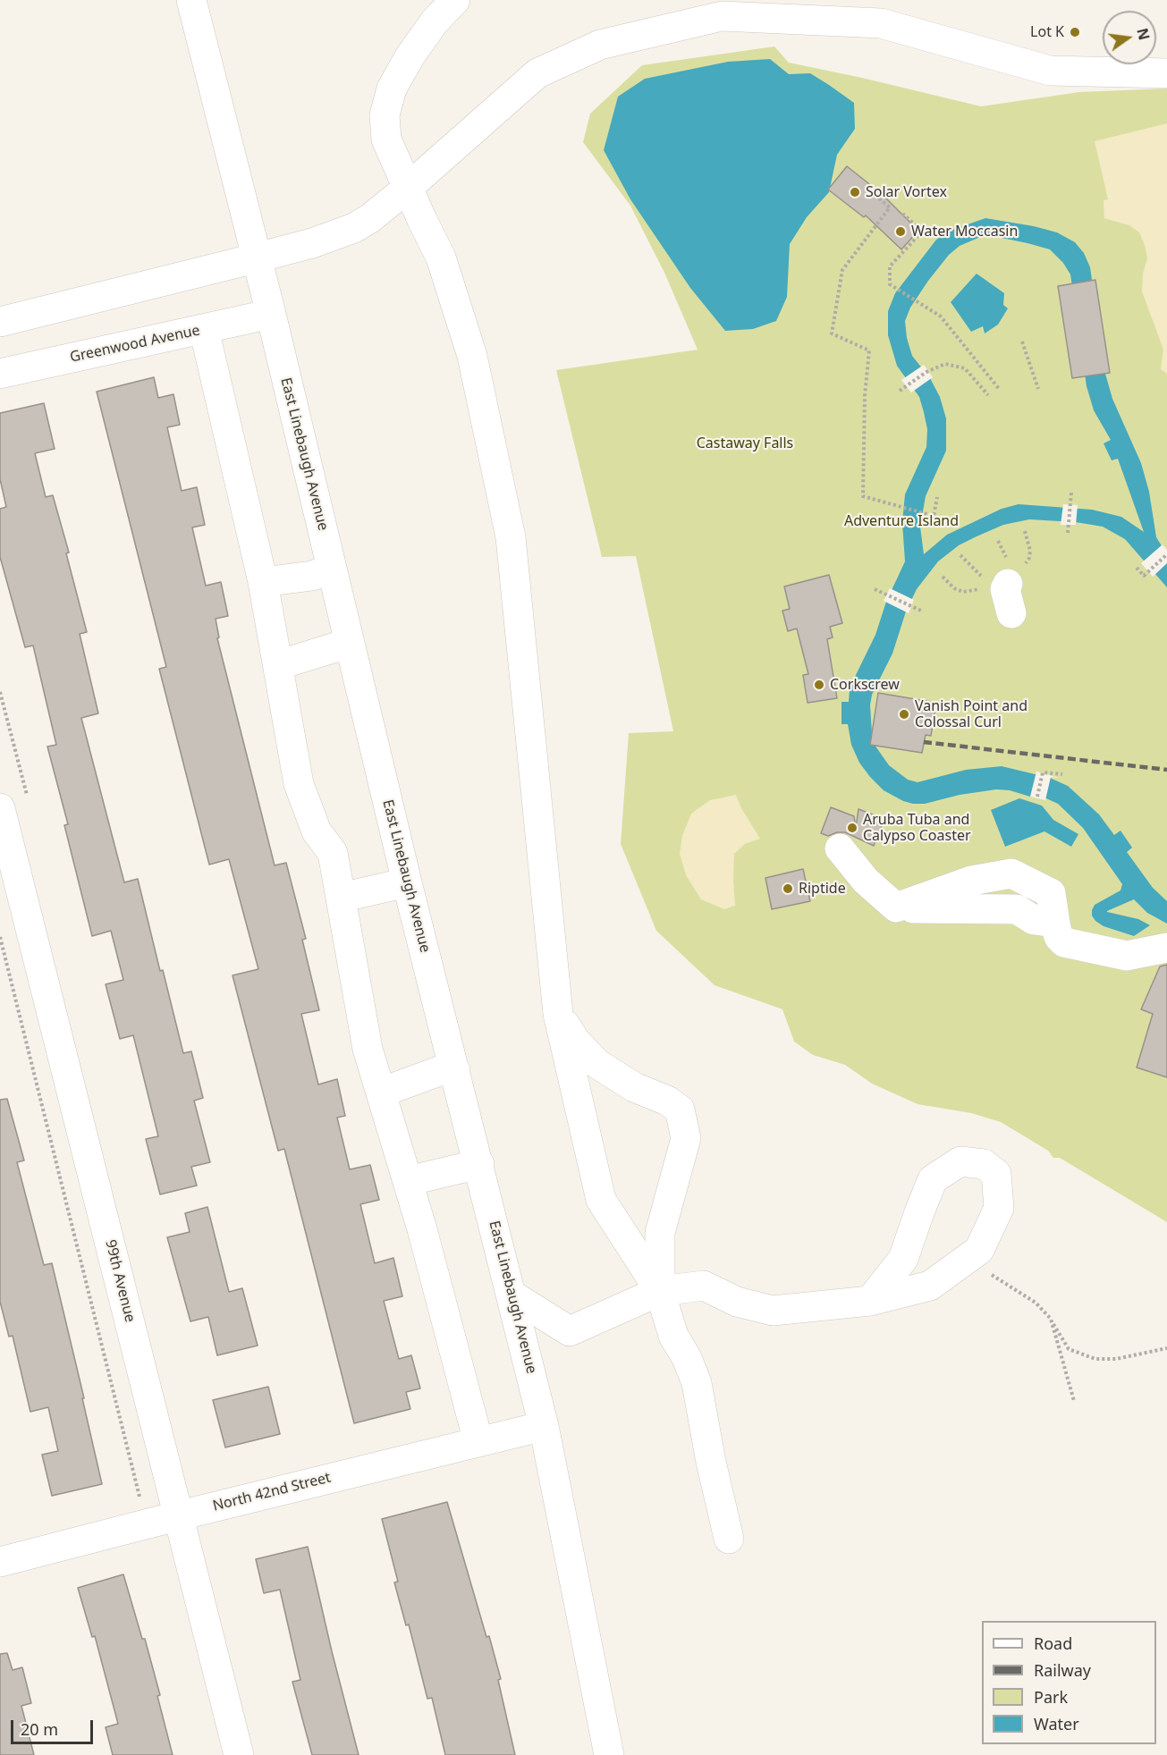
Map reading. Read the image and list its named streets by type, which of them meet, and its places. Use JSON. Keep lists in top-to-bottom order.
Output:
{
  "streets": {
    "street": [
      "Greenwood Avenue",
      "East Linebaugh Avenue",
      "99th Avenue",
      "North 42nd Street"
    ]
  },
  "crossings": [
    ["Greenwood Avenue", "East Linebaugh Avenue"],
    ["East Linebaugh Avenue", "North 42nd Street"],
    ["99th Avenue", "North 42nd Street"]
  ],
  "parks": ["Castaway Falls", "Adventure Island"],
  "places": [
    "Lot K",
    "Solar Vortex",
    "Water Moccasin",
    "Corkscrew",
    "Vanish Point and Colossal Curl",
    "Aruba Tuba and Calypso Coaster",
    "Riptide"
  ],
  "legend": [
    "Road",
    "Railway",
    "Park",
    "Water"
  ],
  "scale_bar": "20 m",
  "north": "right"
}
